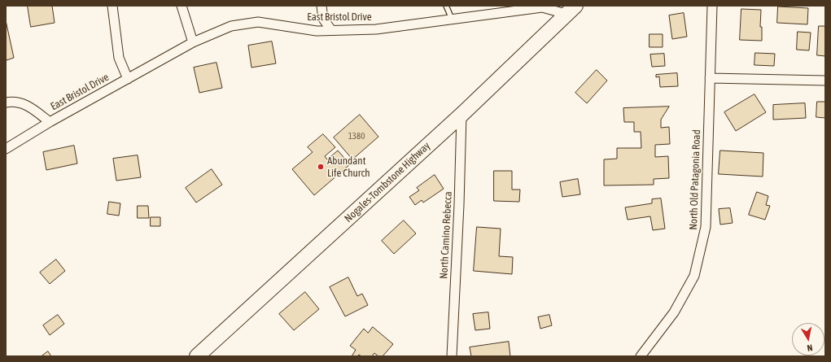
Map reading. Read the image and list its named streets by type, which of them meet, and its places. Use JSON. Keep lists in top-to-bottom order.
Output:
{
  "streets": {
    "main road": ["Nogales-Tombstone Highway"],
    "street": ["East Bristol Drive", "North Old Patagonia Road", "North Camino Rebecca"]
  },
  "crossings": [
    ["East Bristol Drive", "Nogales-Tombstone Highway"],
    ["Nogales-Tombstone Highway", "North Camino Rebecca"]
  ],
  "places": ["Abundant Life Church"],
  "house_numbers": ["1380"],
  "north": "bottom"
}
